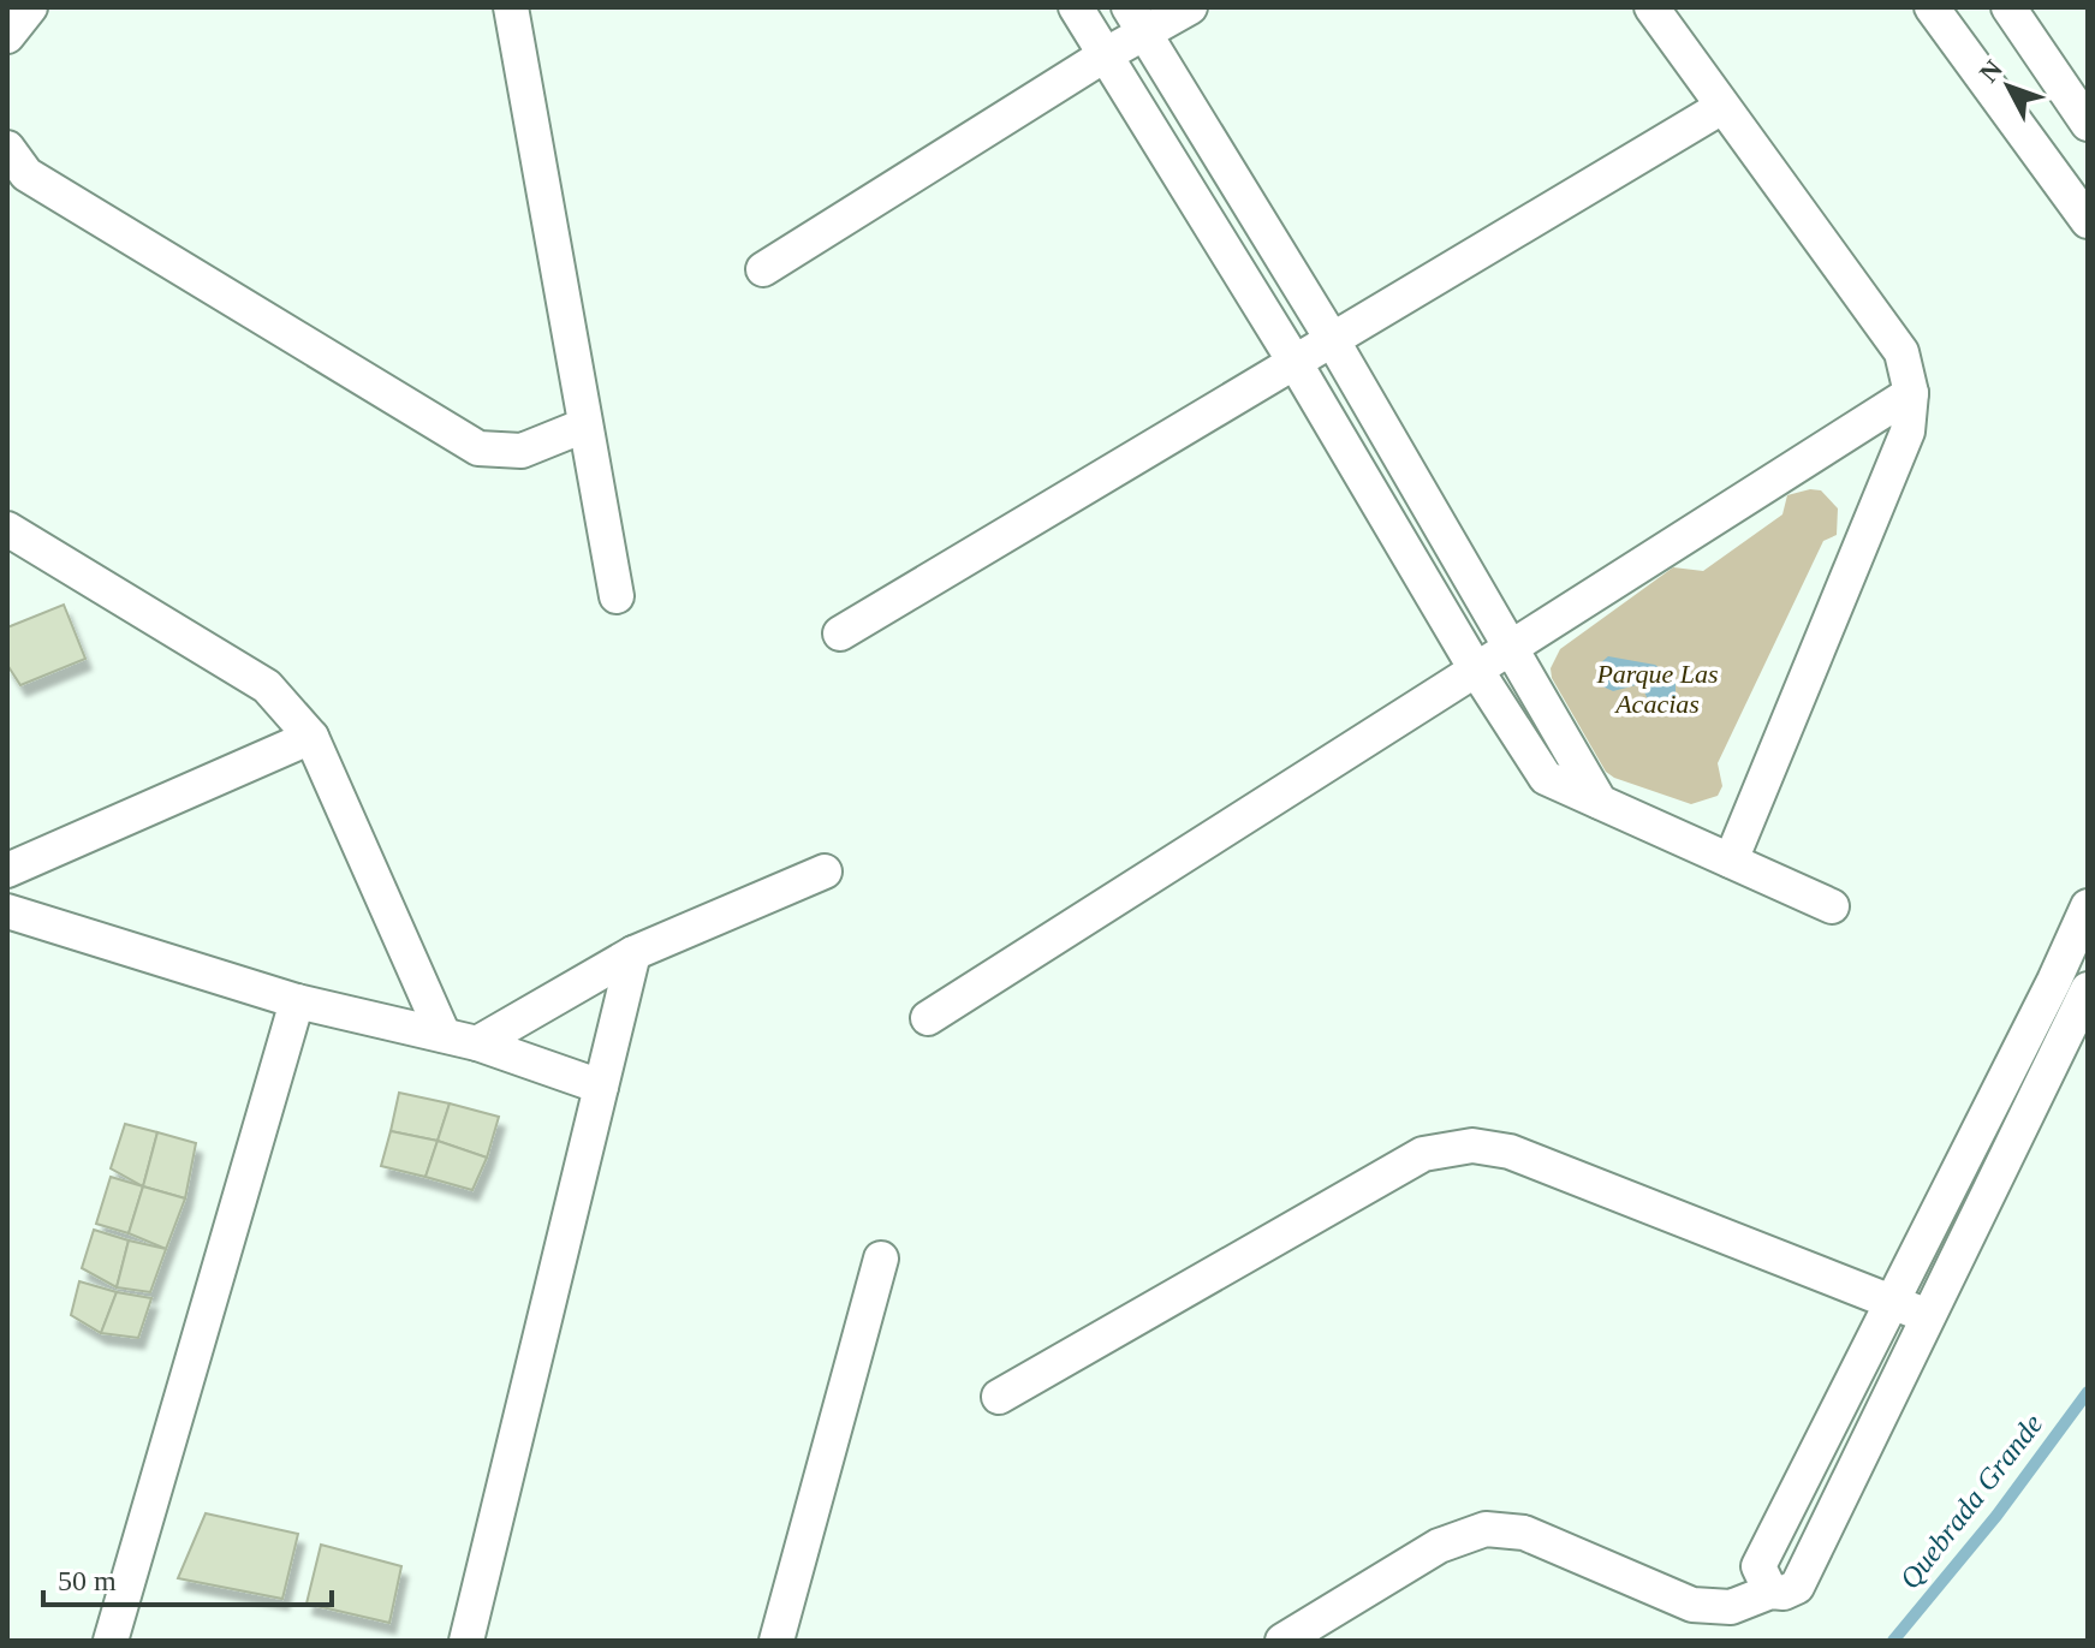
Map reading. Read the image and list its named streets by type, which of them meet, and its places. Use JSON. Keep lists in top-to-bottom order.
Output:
{
  "water": ["Quebrada Grande"],
  "parks": ["Parque Las Acacias"],
  "scale_bar": "50 m",
  "north": "top left"
}
